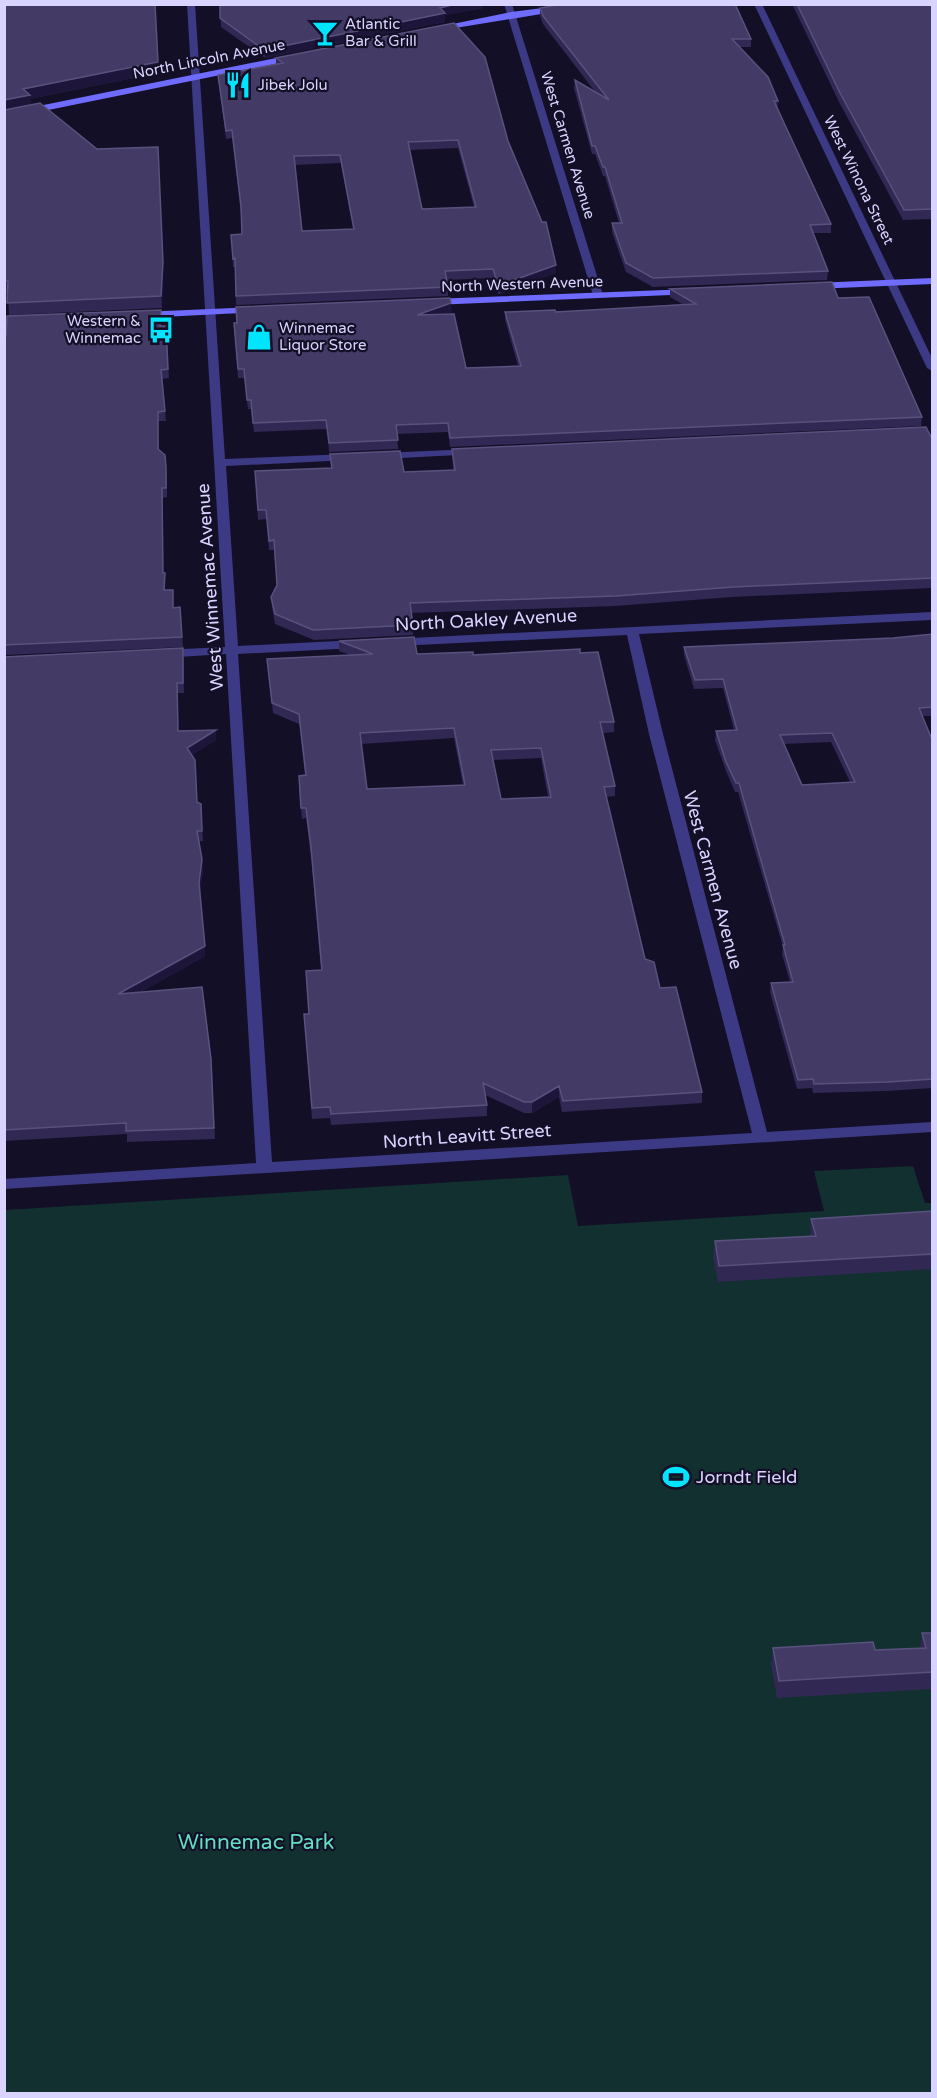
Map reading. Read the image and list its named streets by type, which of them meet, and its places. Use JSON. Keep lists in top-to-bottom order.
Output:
{
  "streets": {
    "main road": ["North Lincoln Avenue", "North Western Avenue"],
    "street": [
      "West Carmen Avenue",
      "West Winona Street",
      "West Winnemac Avenue",
      "North Oakley Avenue",
      "North Leavitt Street"
    ]
  },
  "crossings": [
    ["North Lincoln Avenue", "West Winnemac Avenue"],
    ["West Carmen Avenue", "North Western Avenue"],
    ["West Carmen Avenue", "North Oakley Avenue"],
    ["West Carmen Avenue", "North Leavitt Street"],
    ["West Winnemac Avenue", "North Oakley Avenue"],
    ["West Winnemac Avenue", "North Leavitt Street"]
  ],
  "parks": ["Winnemac Park"],
  "places": {
    "bar": ["Atlantic Bar & Grill"],
    "restaurant": ["Jibek Jolu"],
    "bus stop": ["Western & Winnemac"],
    "shop": ["Winnemac Liquor Store"],
    "sports": ["Jorndt Field"]
  }
}
